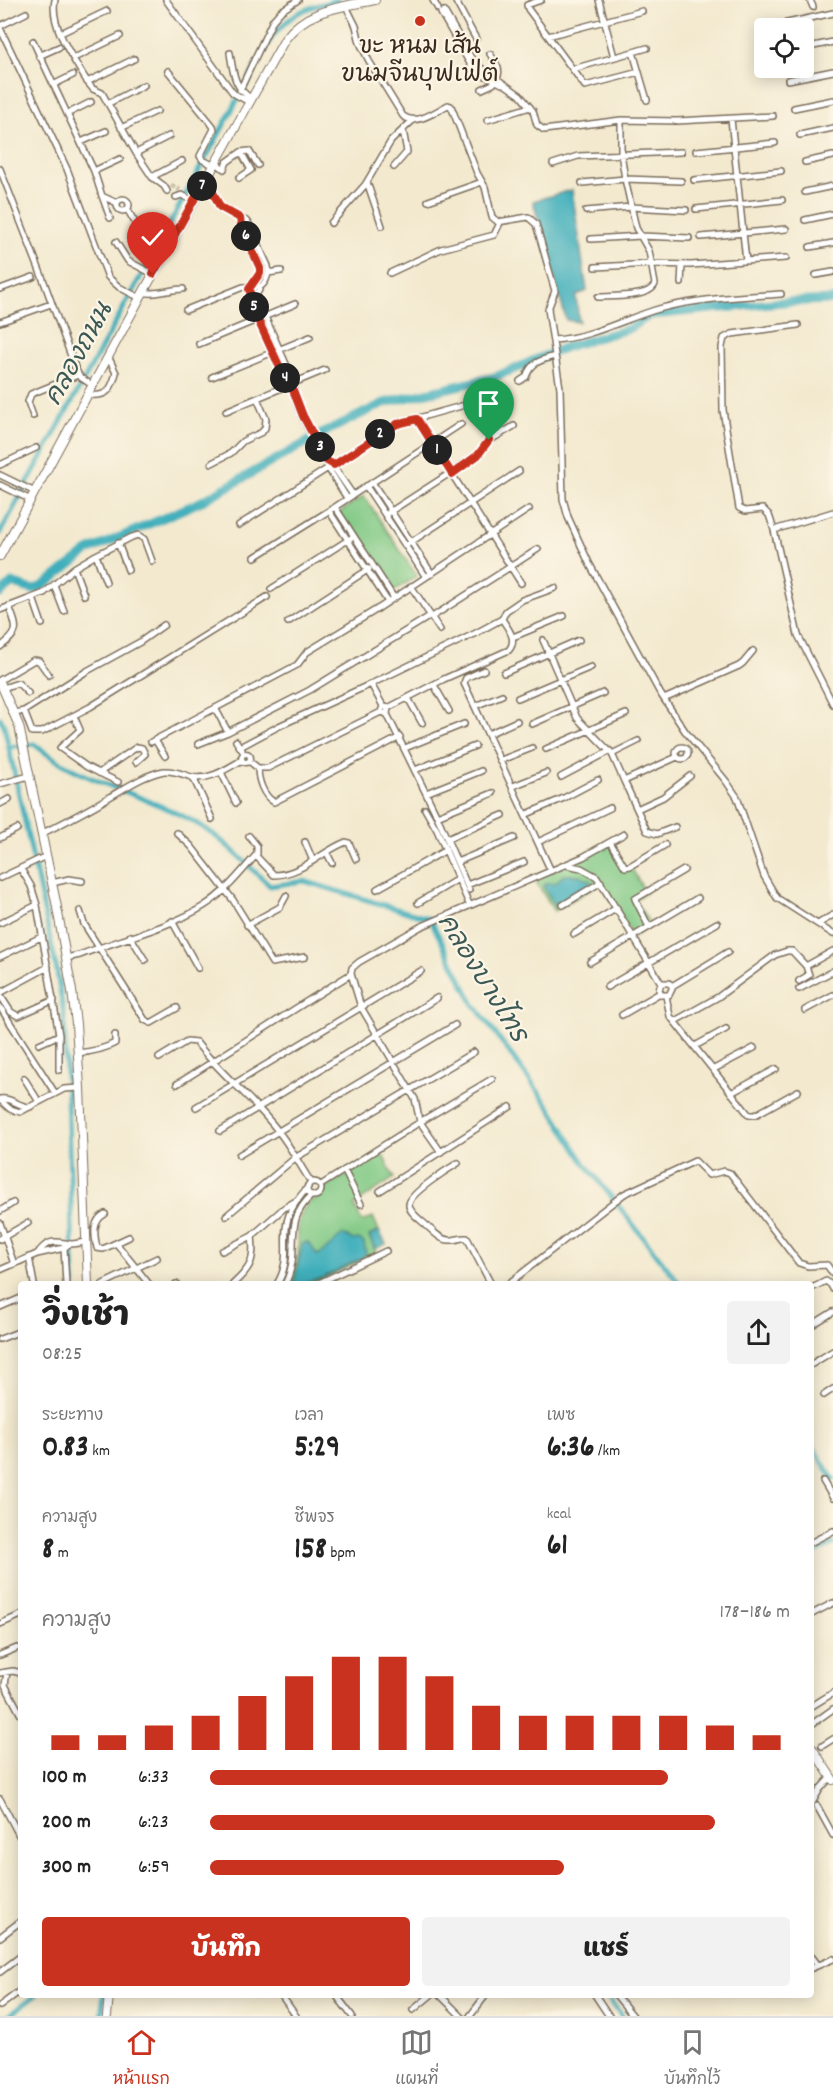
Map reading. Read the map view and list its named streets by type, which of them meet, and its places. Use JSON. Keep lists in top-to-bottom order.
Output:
{
  "water": ["คลองถนน", "คลองบางไทร"],
  "places": ["ขะ หนม เส้น ขนมจีนบุฟเฟ่ต์"],
  "page": {
    "pins": [
      "7",
      "6",
      "5",
      "4",
      "2",
      "3",
      "1"
    ],
    "heading": ["วิ่งเช้า", "08:25"],
    "stats": [
      ["ระยะทาง", "0.83 km"],
      ["เวลา", "5:29"],
      ["เพซ", "6:36 /km"],
      ["ความสูง", "8 m"],
      ["ชีพจร", "158 bpm"],
      ["kcal", "61"]
    ],
    "chart": ["ความสูง", "178–186 m"],
    "list": [
      {
        "name": "100 m",
        "note": "6:33"
      },
      {
        "name": "200 m",
        "note": "6:23"
      },
      {
        "name": "300 m",
        "note": "6:59"
      }
    ],
    "buttons": ["บันทึก", "แชร์"],
    "tabs": ["หน้าแรก", "แผนที่", "บันทึกไว้"]
  }
}
